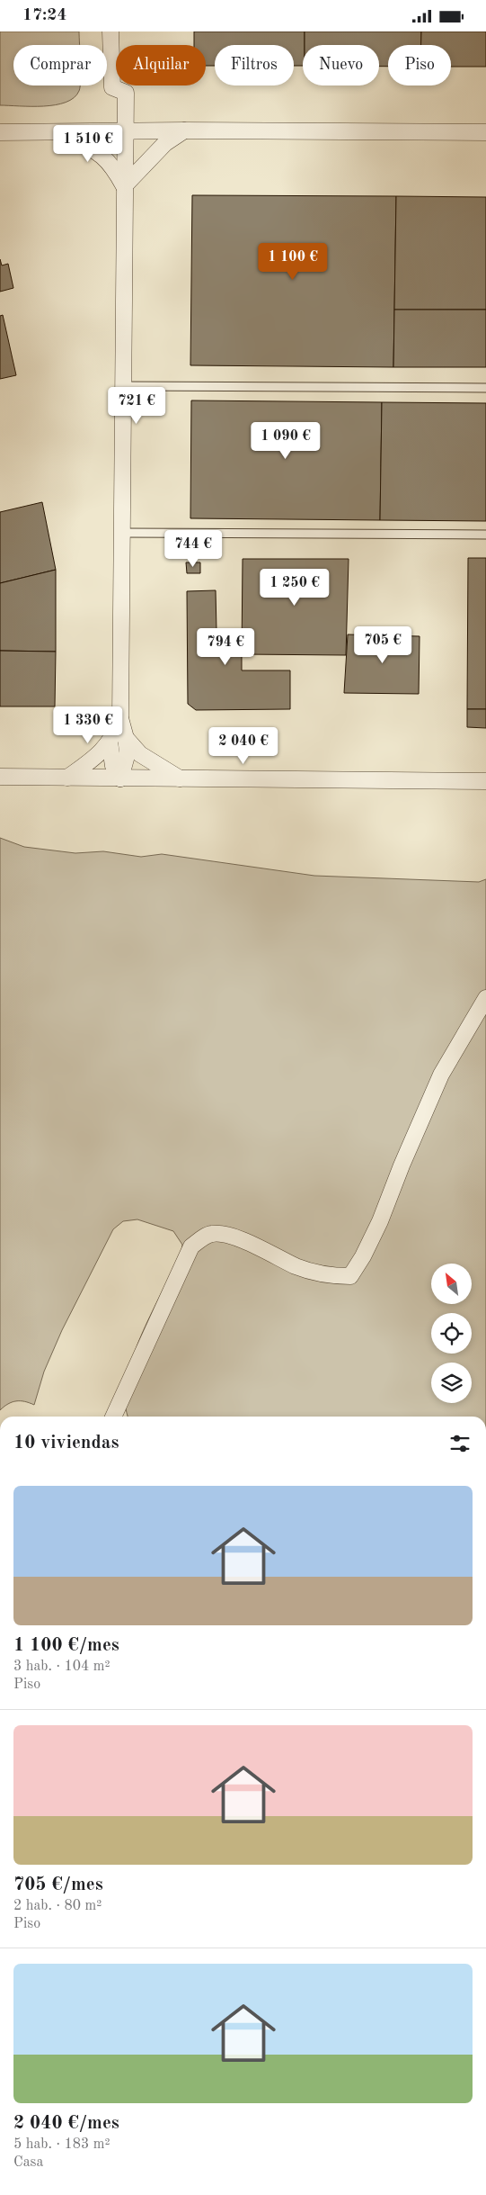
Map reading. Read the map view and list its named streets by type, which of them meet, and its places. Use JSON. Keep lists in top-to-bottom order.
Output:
{
  "north": "top left",
  "page": {
    "status": "17:24",
    "chip": [
      "Comprar",
      "Alquilar",
      "Filtros",
      "Nuevo",
      "Piso"
    ],
    "price": [
      "1 510 €",
      "1 100 €",
      "721 €",
      "1 090 €",
      "744 €",
      "1 250 €",
      "705 €",
      "794 €",
      "1 330 €",
      "2 040 €"
    ],
    "heading": "10 viviendas",
    "list": [
      {
        "name": "1 100 €/mes",
        "note": "3 hab. · 104 m² · Piso"
      },
      {
        "name": "705 €/mes",
        "note": "2 hab. · 80 m² · Piso"
      },
      {
        "name": "2 040 €/mes",
        "note": "5 hab. · 183 m² · Casa"
      }
    ]
  }
}
